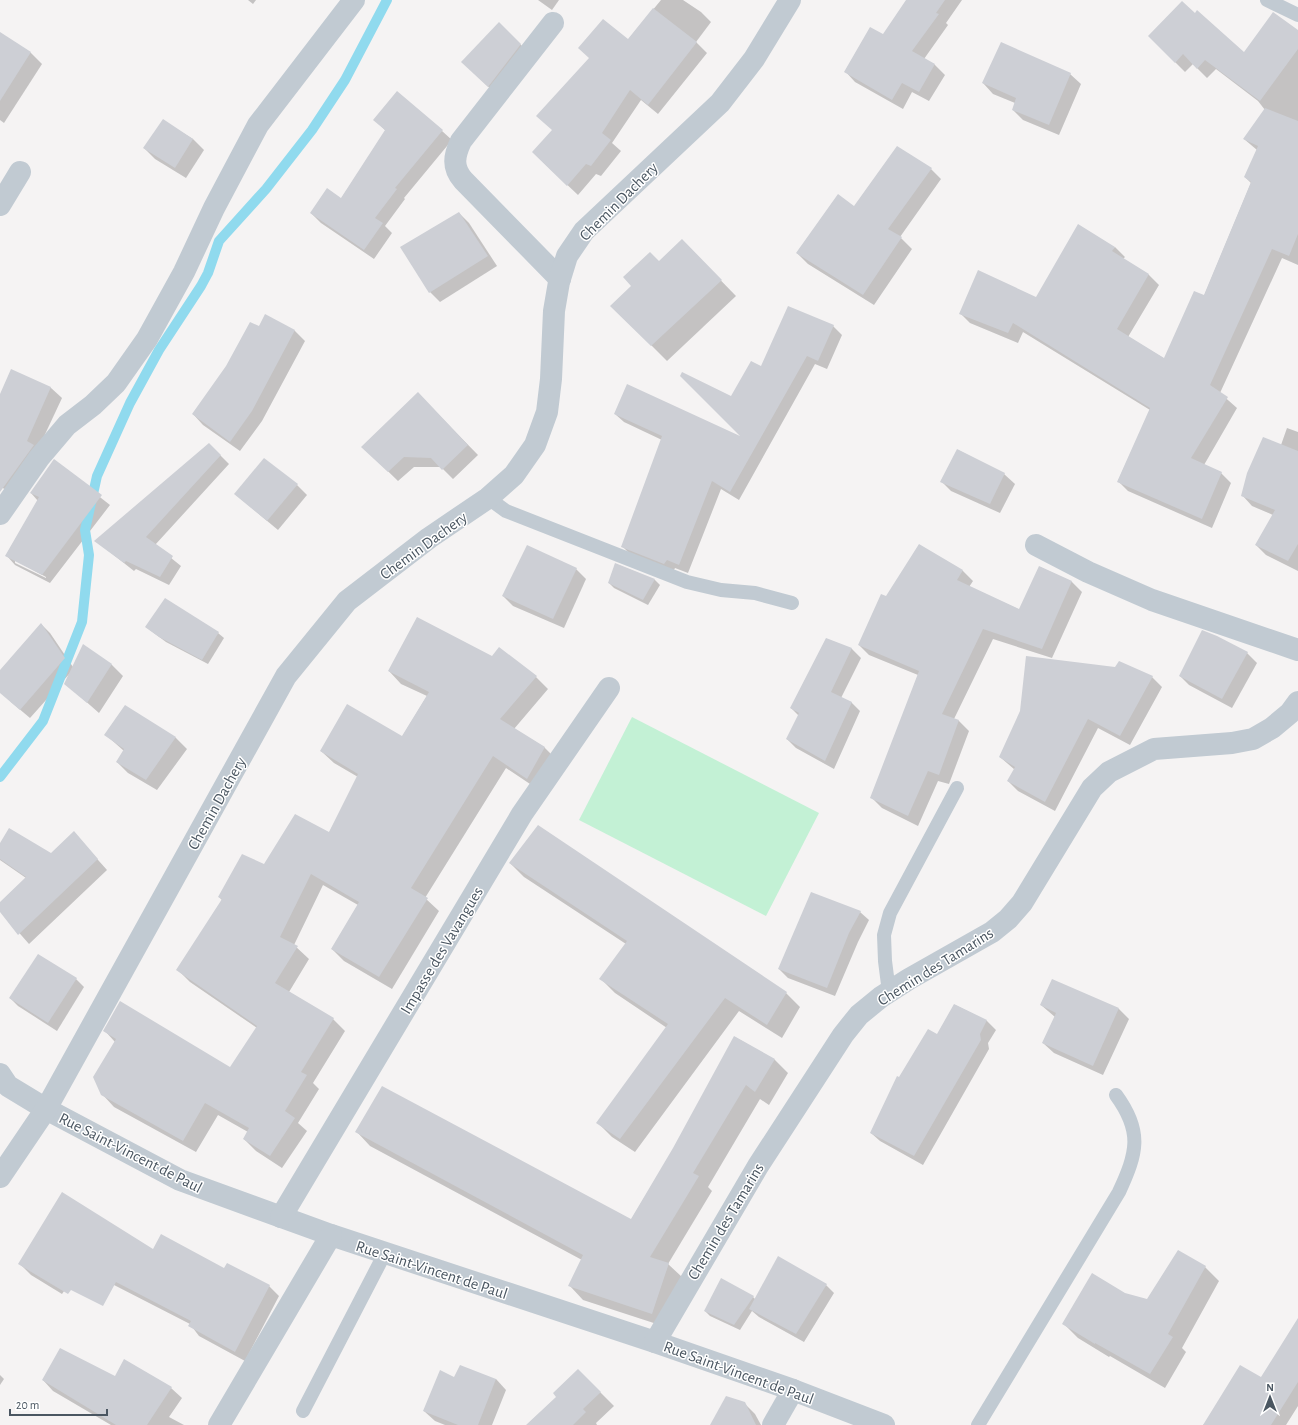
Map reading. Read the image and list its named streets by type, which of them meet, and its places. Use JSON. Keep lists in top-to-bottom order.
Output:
{
  "streets": {
    "street": [
      "Chemin Dachery",
      "Impasse des Vavangues",
      "Chemin des Tamarins",
      "Rue Saint-Vincent de Paul"
    ]
  },
  "crossings": [
    ["Chemin Dachery", "Rue Saint-Vincent de Paul"],
    ["Impasse des Vavangues", "Rue Saint-Vincent de Paul"],
    ["Chemin des Tamarins", "Rue Saint-Vincent de Paul"]
  ],
  "scale_bar": "20 m",
  "north": "top"
}
